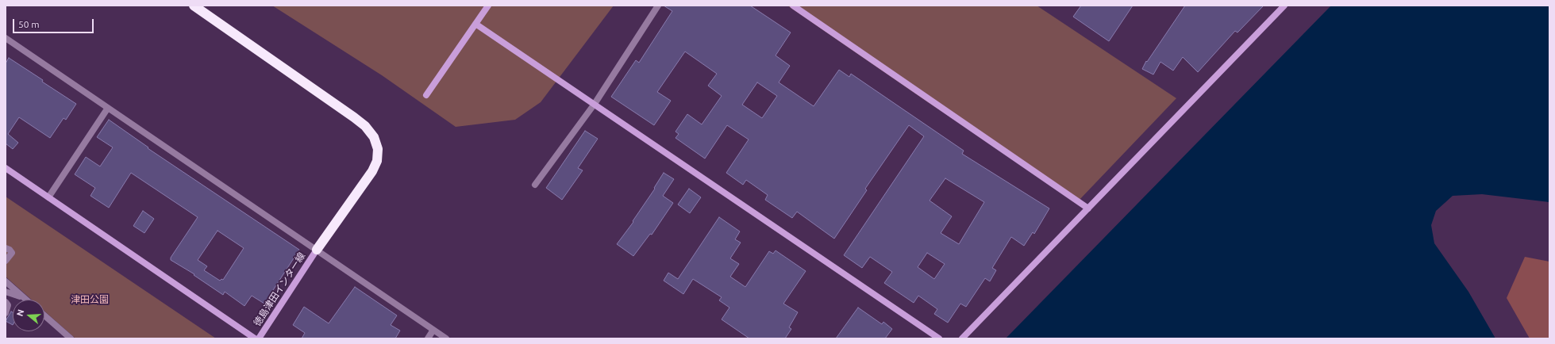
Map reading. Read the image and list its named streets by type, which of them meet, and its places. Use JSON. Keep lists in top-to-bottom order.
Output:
{
  "streets": {
    "street": ["徳島津田インター線"]
  },
  "parks": ["津田公園"],
  "scale_bar": "50 m",
  "north": "left"
}
